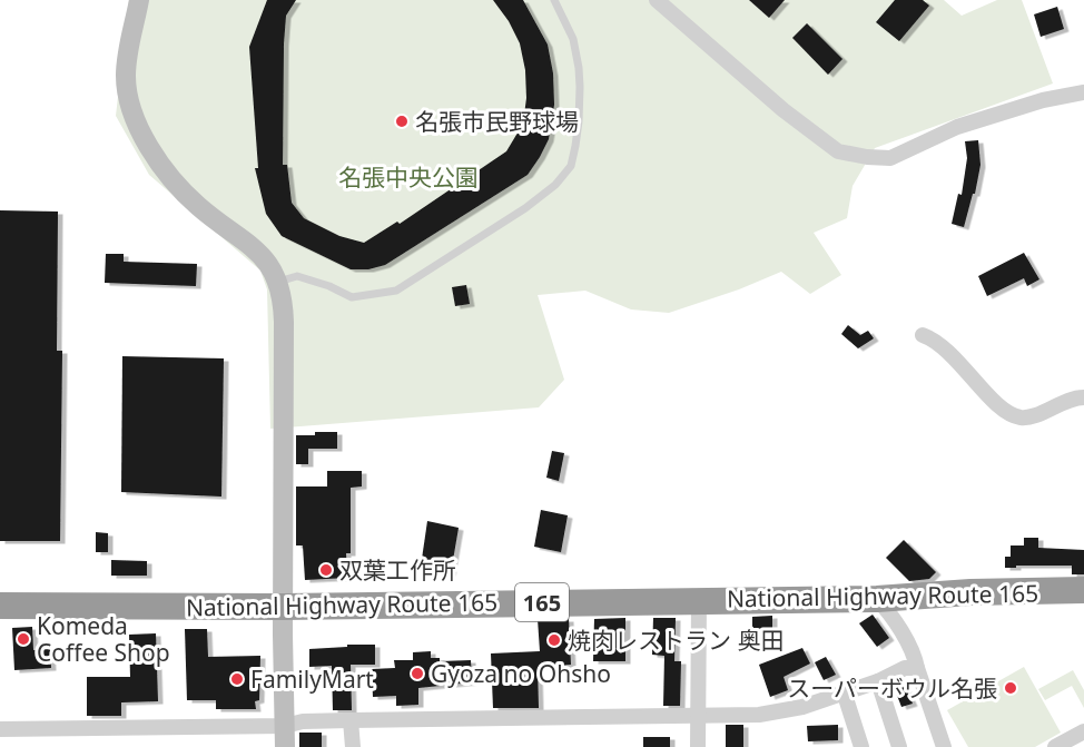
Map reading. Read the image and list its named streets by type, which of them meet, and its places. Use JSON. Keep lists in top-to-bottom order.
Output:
{
  "streets": {
    "highway": ["National Highway Route 165", "165"]
  },
  "parks": ["名張中央公園"],
  "places": [
    "名張市民野球場",
    "双葉工作所",
    "Komeda Coffee Shop",
    "焼肉レストラン 奥田",
    "Gyoza no Ohsho",
    "FamilyMart",
    "スーパーボウル名張"
  ]
}
